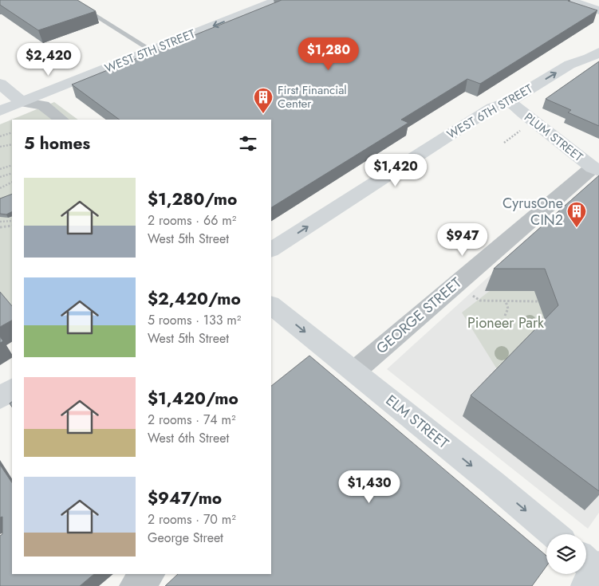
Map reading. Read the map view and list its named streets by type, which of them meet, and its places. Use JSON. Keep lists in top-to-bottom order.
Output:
{
  "streets": {
    "street": [
      "WEST 5TH STREET",
      "WEST 6TH STREET",
      "PLUM STREET",
      "GEORGE STREET",
      "ELM STREET"
    ]
  },
  "crossings": [
    ["WEST 6TH STREET", "PLUM STREET"],
    ["PLUM STREET", "GEORGE STREET"],
    ["GEORGE STREET", "ELM STREET"]
  ],
  "one_way": ["WEST 5TH STREET", "WEST 6TH STREET", "ELM STREET"],
  "parks": ["Pioneer Park"],
  "places": {
    "building": ["First Financial Center", "CyrusOne CIN2"]
  },
  "page": {
    "price": [
      "$1,280",
      "$2,420",
      "$1,420",
      "$947",
      "$1,430"
    ],
    "heading": "5 homes",
    "list": [
      {
        "name": "$1,280/mo",
        "note": "2 rooms · 66 m² · West 5th Street"
      },
      {
        "name": "$2,420/mo",
        "note": "5 rooms · 133 m² · West 5th Street"
      },
      {
        "name": "$1,420/mo",
        "note": "2 rooms · 74 m² · West 6th Street"
      },
      {
        "name": "$947/mo",
        "note": "2 rooms · 70 m² · George Street"
      }
    ]
  }
}
